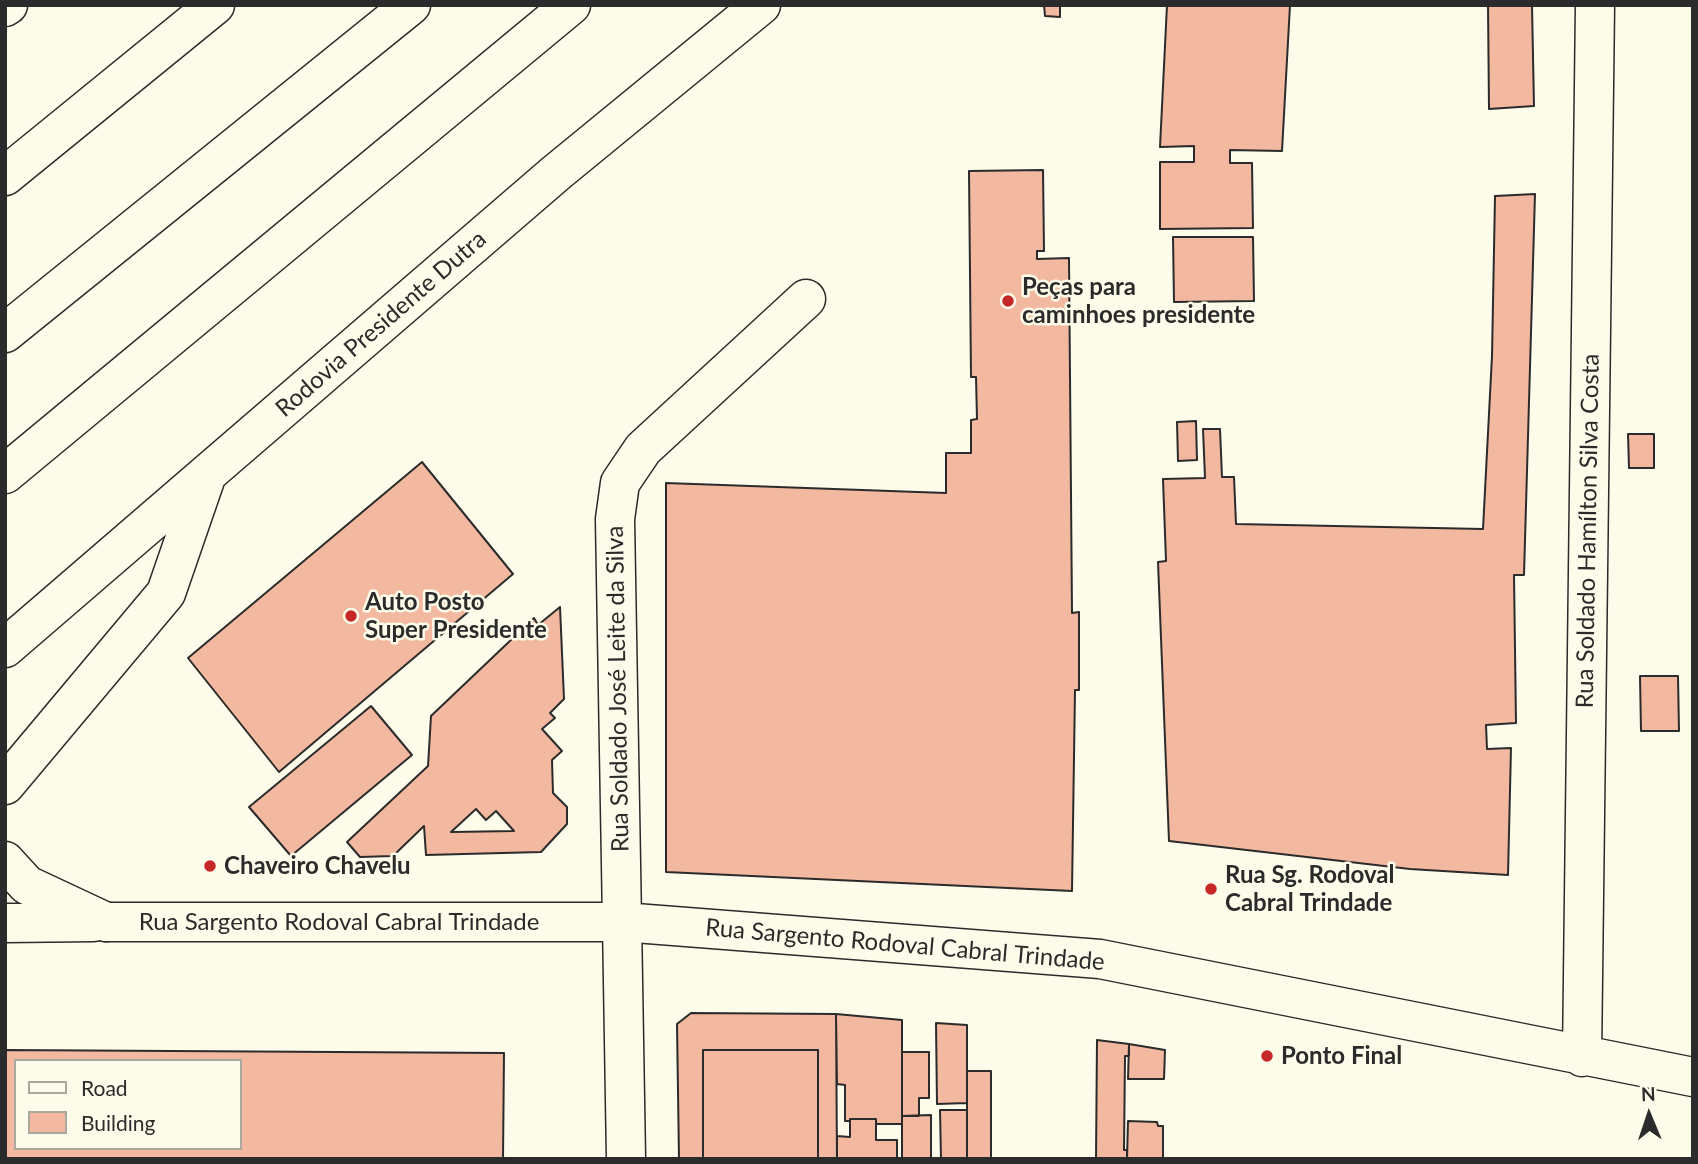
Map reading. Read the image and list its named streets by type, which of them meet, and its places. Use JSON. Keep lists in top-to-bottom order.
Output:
{
  "streets": {
    "main road": [
      "Rodovia Presidente Dutra",
      "Rua Soldado Hamílton Silva Costa",
      "Rua Soldado José Leite da Silva",
      "Rua Sargento Rodoval Cabral Trindade"
    ]
  },
  "crossings": [
    ["Rua Soldado Hamílton Silva Costa", "Rua Sargento Rodoval Cabral Trindade"],
    ["Rua Soldado José Leite da Silva", "Rua Sargento Rodoval Cabral Trindade"]
  ],
  "places": [
    "Peças para caminhoes presidente",
    "Auto Posto Super Presidente",
    "Chaveiro Chavelu",
    "Rua Sg. Rodoval Cabral Trindade",
    "Ponto Final"
  ],
  "legend": ["Road", "Building"],
  "north": "top"
}
